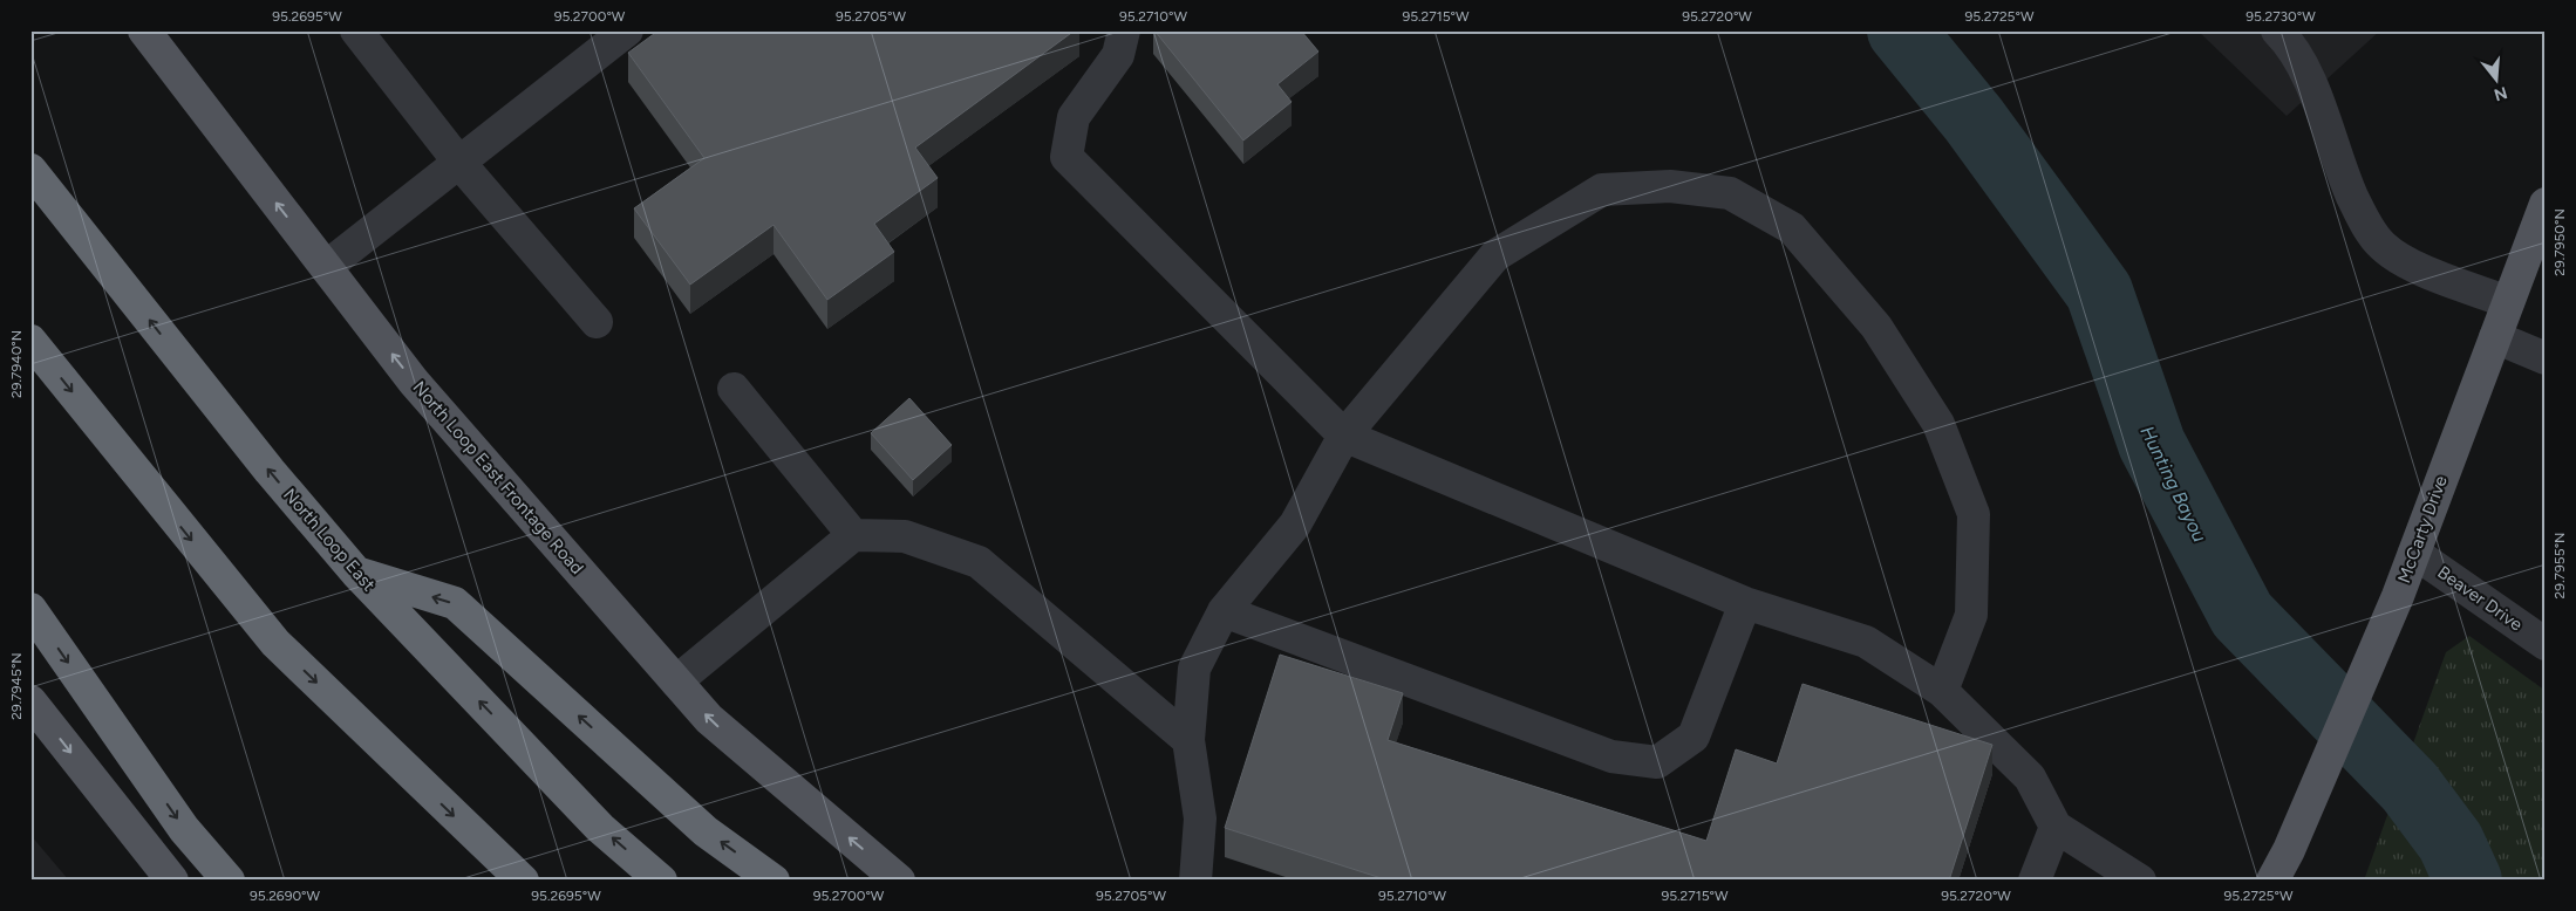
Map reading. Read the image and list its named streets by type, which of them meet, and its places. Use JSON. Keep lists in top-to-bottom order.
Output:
{
  "streets": {
    "highway": ["North Loop East"],
    "main road": ["North Loop East Frontage Road", "McCarty Drive"],
    "street": ["Beaver Drive"]
  },
  "crossings": [
    ["McCarty Drive", "Beaver Drive"]
  ],
  "one_way": ["North Loop East Frontage Road"],
  "water": ["Hunting Bayou"],
  "north": "bottom",
  "coordinates": [
    "95.2695°W",
    "95.2700°W",
    "95.2705°W",
    "95.2710°W",
    "95.2715°W",
    "95.2720°W",
    "95.2725°W",
    "95.2730°W",
    "29.7950°N",
    "29.7940°N",
    "29.7955°N",
    "29.7945°N",
    "95.2690°W"
  ]
}
